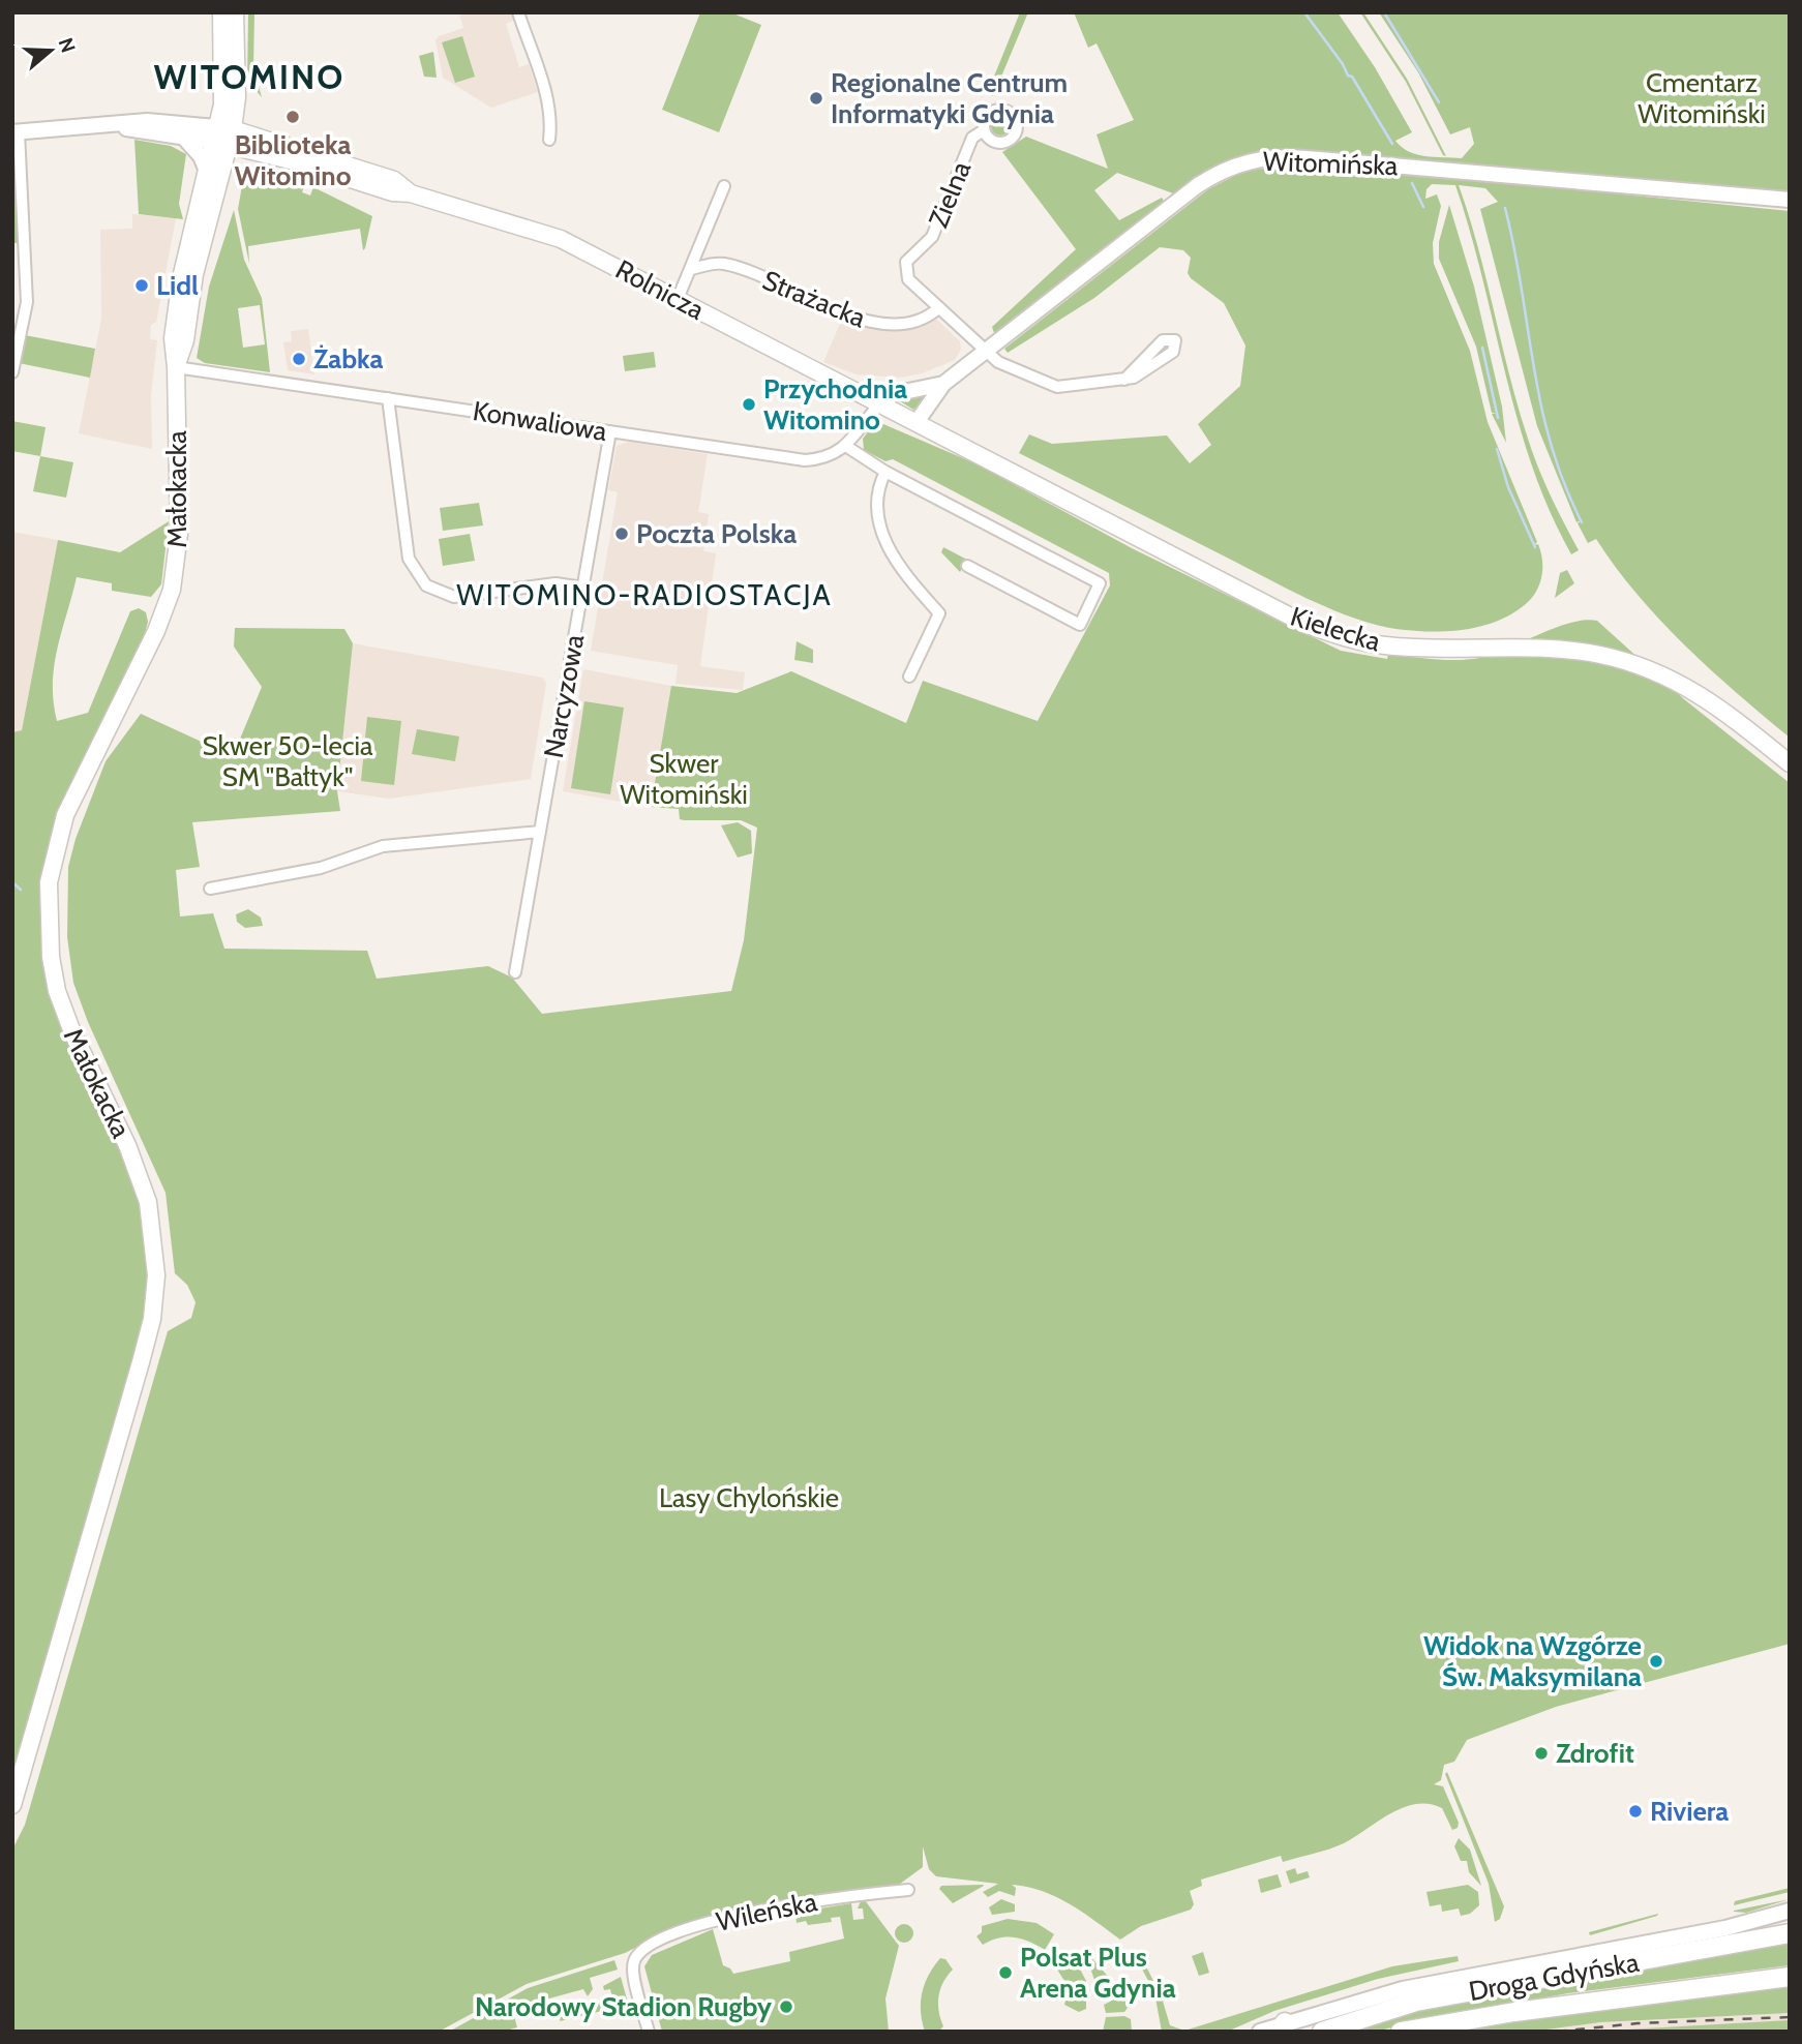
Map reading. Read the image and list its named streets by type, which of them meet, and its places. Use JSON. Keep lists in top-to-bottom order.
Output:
{
  "streets": {
    "main road": [
      "Rolnicza",
      "Małokacka",
      "Kielecka",
      "Droga Gdyńska"
    ],
    "street": [
      "Witomińska",
      "Zielna",
      "Strażacka",
      "Konwaliowa",
      "Narcyzowa",
      "Wileńska"
    ]
  },
  "crossings": [
    ["Witomińska", "Zielna"],
    ["Witomińska", "Rolnicza"],
    ["Witomińska", "Kielecka"],
    ["Zielna", "Strażacka"],
    ["Rolnicza", "Małokacka"],
    ["Rolnicza", "Kielecka"],
    ["Konwaliowa", "Małokacka"],
    ["Konwaliowa", "Narcyzowa"]
  ],
  "districts": ["WITOMINO", "WITOMINO-RADIOSTACJA"],
  "parks": [
    "Cmentarz Witomiński",
    "Skwer 50-lecia SM \"Bałtyk\"",
    "Skwer Witomiński",
    "Lasy Chylońskie"
  ],
  "places": [
    "Regionalne Centrum Informatyki Gdynia",
    "Biblioteka Witomino",
    "Lidl",
    "Żabka",
    "Przychodnia Witomino",
    "Poczta Polska",
    "Widok na Wzgórze Św. Maksymilana",
    "Zdrofit",
    "Riviera",
    "Polsat Plus Arena Gdynia",
    "Narodowy Stadion Rugby"
  ],
  "north": "right"
}
